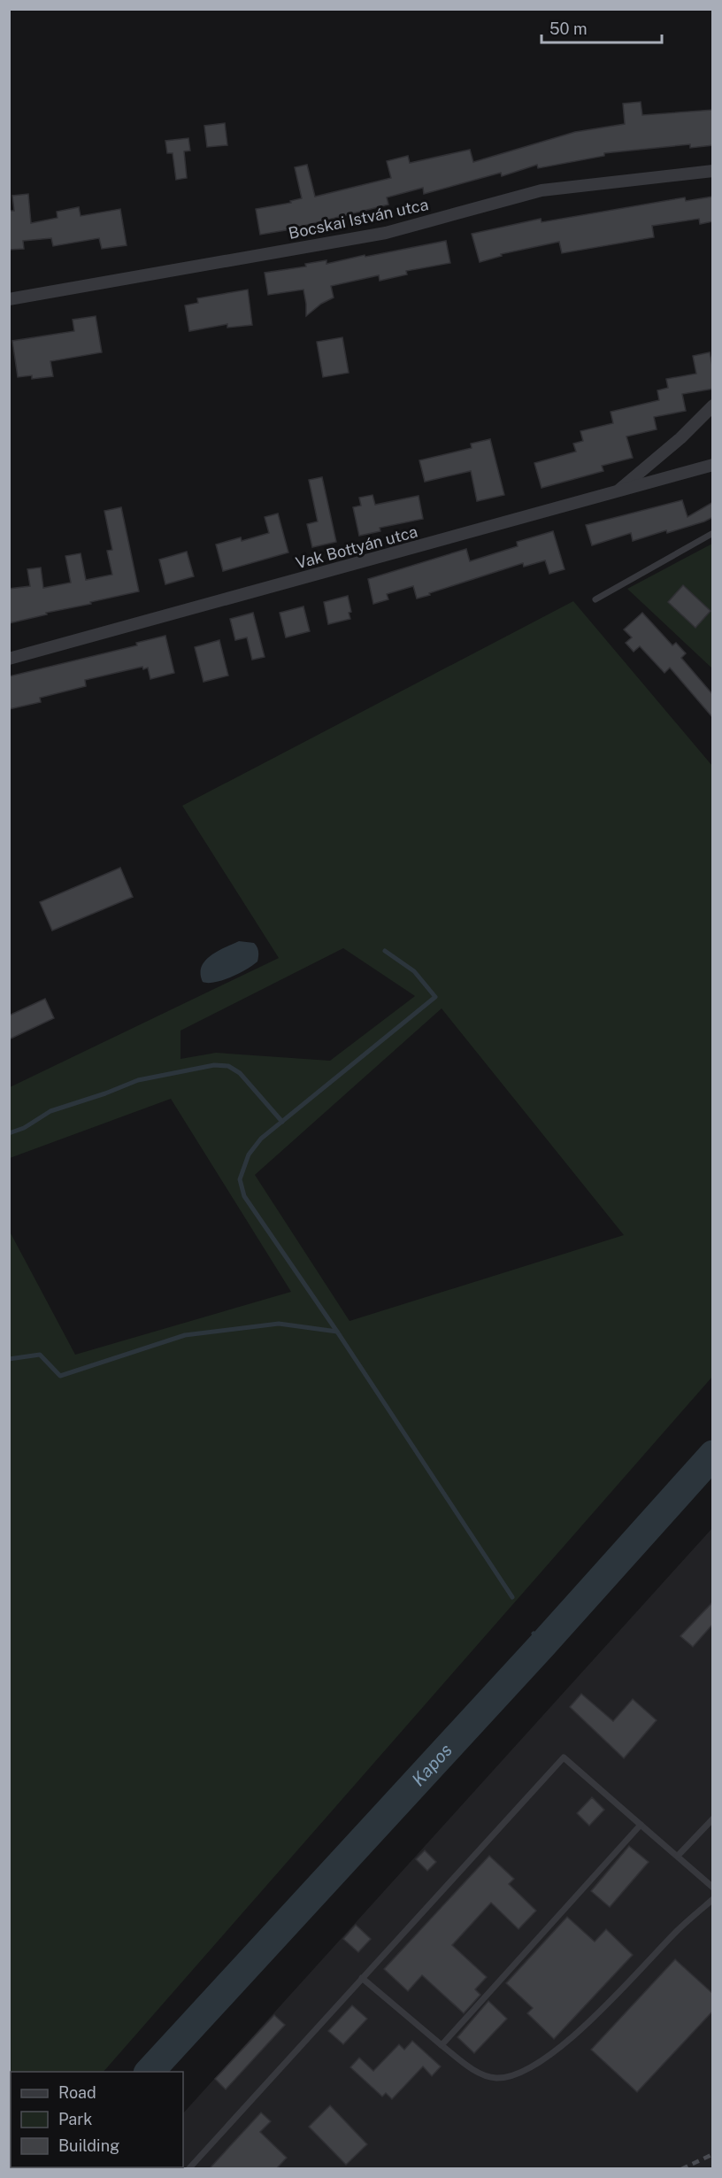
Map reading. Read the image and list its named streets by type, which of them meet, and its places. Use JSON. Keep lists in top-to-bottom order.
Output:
{
  "streets": {
    "street": ["Bocskai István utca", "Vak Bottyán utca"]
  },
  "water": ["Kapos"],
  "legend": ["Road", "Park", "Building"],
  "scale_bar": "50 m"
}
